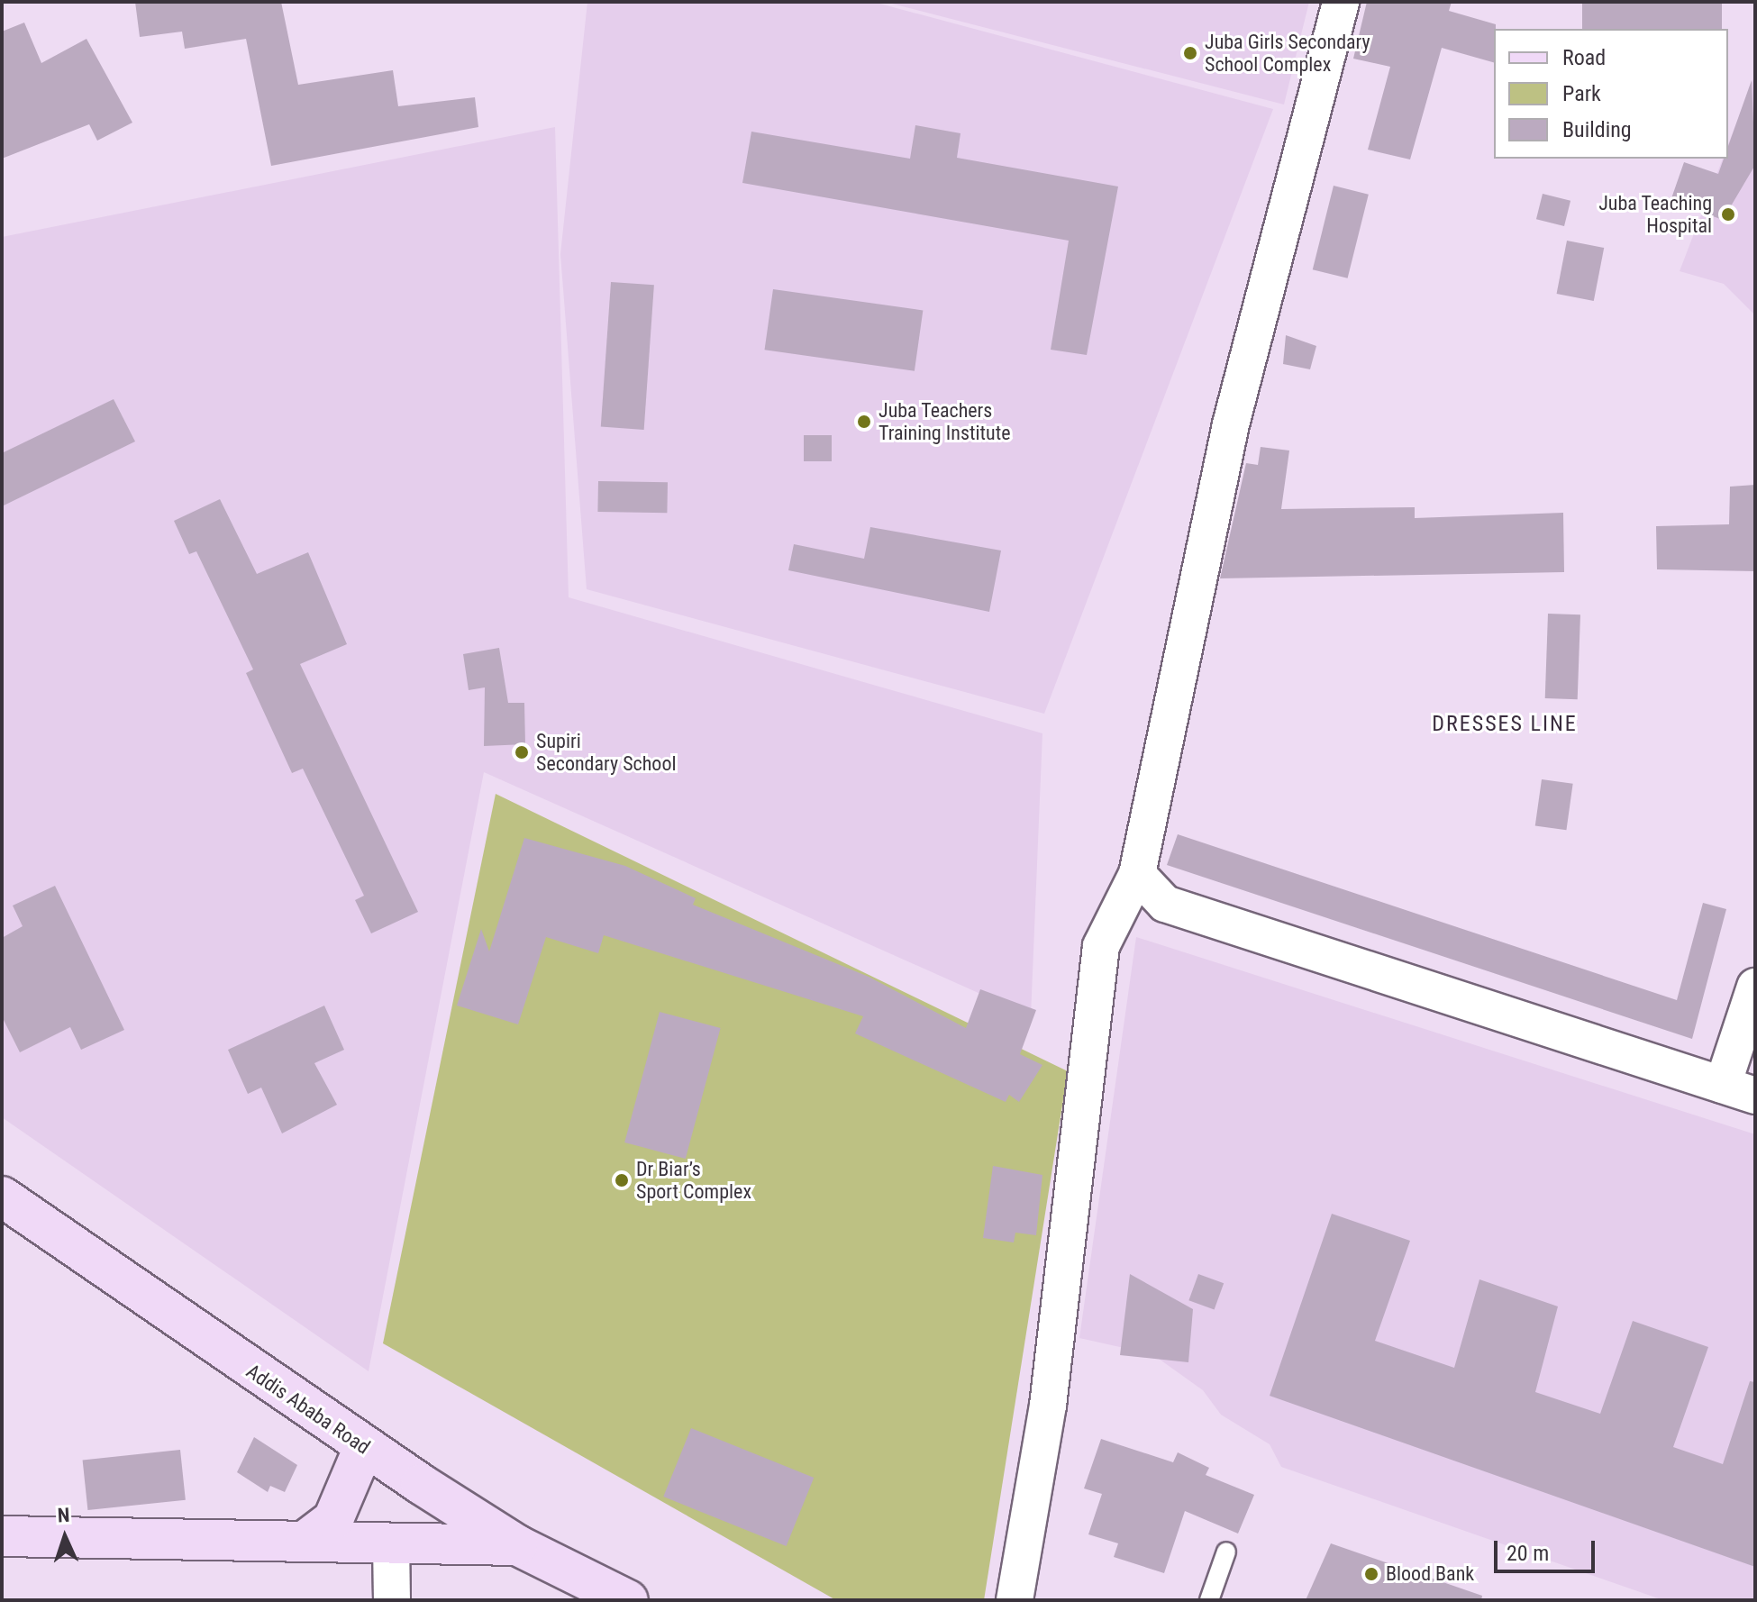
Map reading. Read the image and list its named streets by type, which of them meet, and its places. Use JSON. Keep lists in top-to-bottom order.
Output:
{
  "streets": {
    "main road": ["Addis Ababa Road"]
  },
  "districts": ["DRESSES LINE"],
  "places": [
    "Juba Girls Secondary School Complex",
    "Juba Teaching Hospital",
    "Juba Teachers Training Institute",
    "Supiri Secondary School",
    "Dr Biar’s Sport Complex",
    "Blood Bank"
  ],
  "legend": ["Road", "Park", "Building"],
  "scale_bar": "20 m",
  "north": "top"
}
